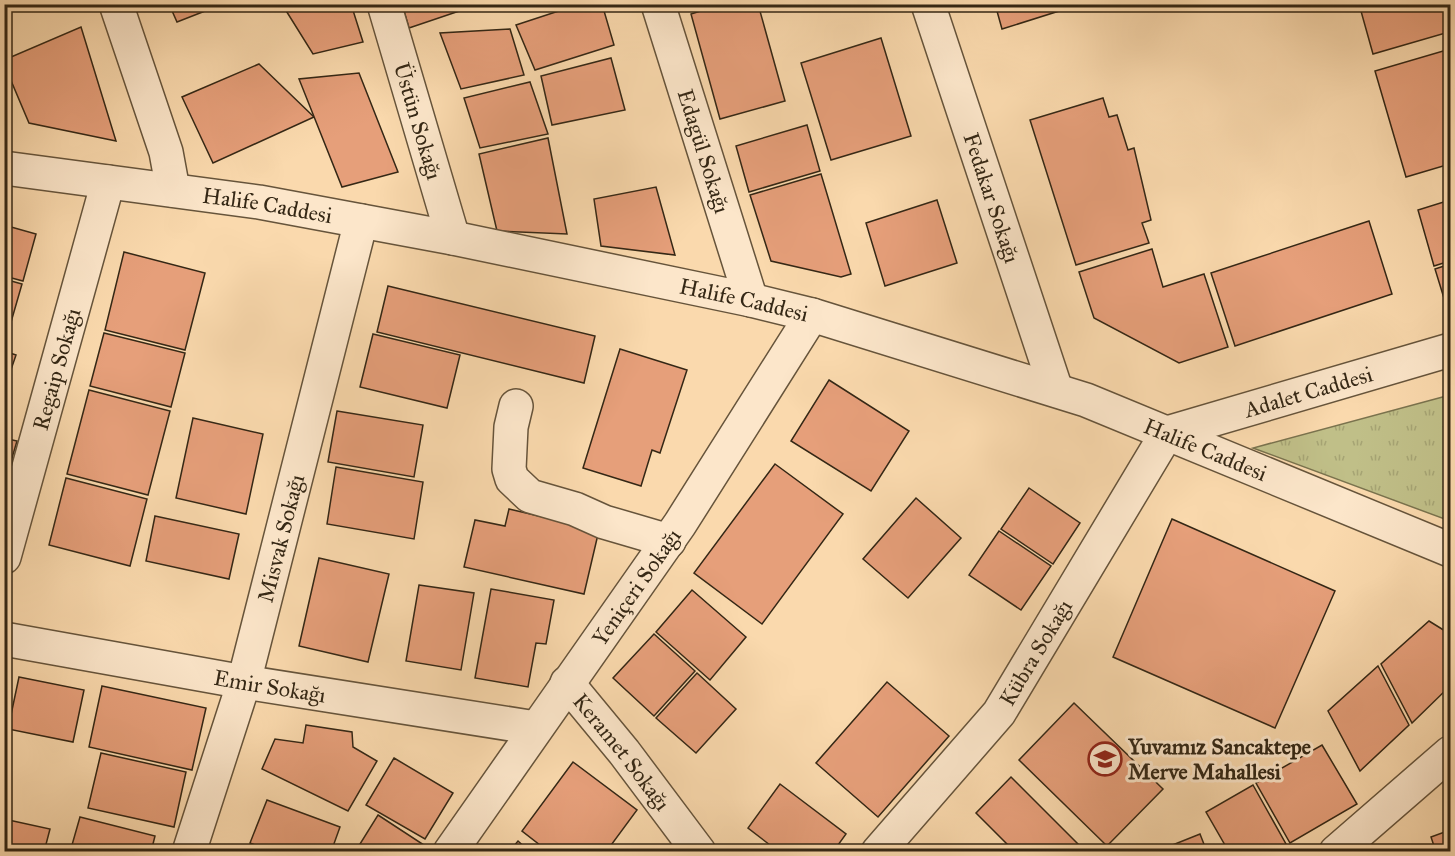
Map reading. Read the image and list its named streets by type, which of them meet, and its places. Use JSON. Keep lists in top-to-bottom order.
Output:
{
  "streets": {
    "street": [
      "Üstün Sokağı",
      "Edagül Sokağı",
      "Fedakar Sokağı",
      "Halife Caddesi",
      "Regaip Sokağı",
      "Adalet Caddesi",
      "Misvak Sokağı",
      "Yeniçeri Sokağı",
      "Kübra Sokağı",
      "Emir Sokağı",
      "Keramet Sokağı"
    ]
  },
  "crossings": [
    ["Üstün Sokağı", "Halife Caddesi"],
    ["Edagül Sokağı", "Halife Caddesi"],
    ["Fedakar Sokağı", "Halife Caddesi"],
    ["Halife Caddesi", "Regaip Sokağı"],
    ["Halife Caddesi", "Adalet Caddesi"],
    ["Halife Caddesi", "Misvak Sokağı"],
    ["Halife Caddesi", "Yeniçeri Sokağı"],
    ["Halife Caddesi", "Kübra Sokağı"],
    ["Adalet Caddesi", "Kübra Sokağı"],
    ["Misvak Sokağı", "Emir Sokağı"],
    ["Yeniçeri Sokağı", "Emir Sokağı"],
    ["Yeniçeri Sokağı", "Keramet Sokağı"]
  ],
  "places": {
    "school or university": ["Yuvamız Sancaktepe Merve Mahallesi"]
  }
}
